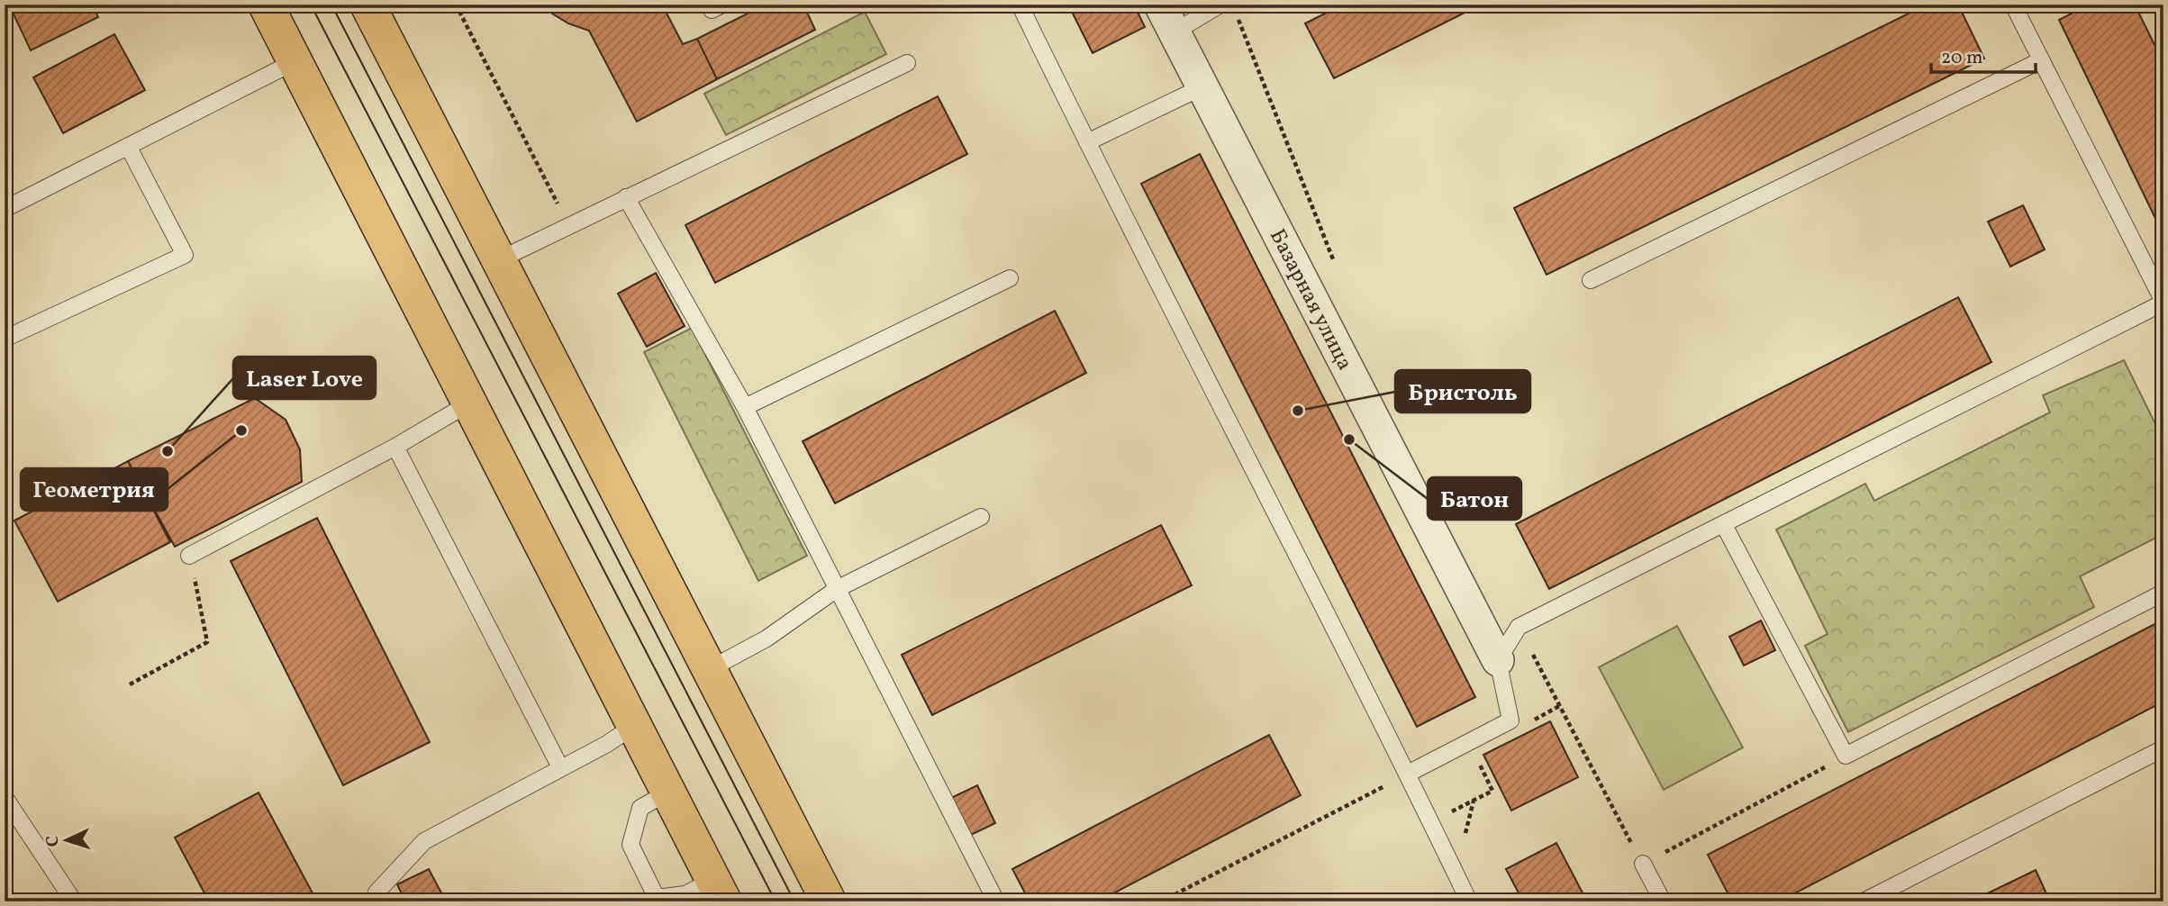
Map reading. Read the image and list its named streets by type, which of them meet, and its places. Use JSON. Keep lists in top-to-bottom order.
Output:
{
  "streets": {
    "street": ["Базарная улица"]
  },
  "places": [
    "Бристоль",
    "Геометрия",
    "Батон",
    "Laser Love"
  ],
  "scale_bar": "20 m",
  "north": "left"
}
